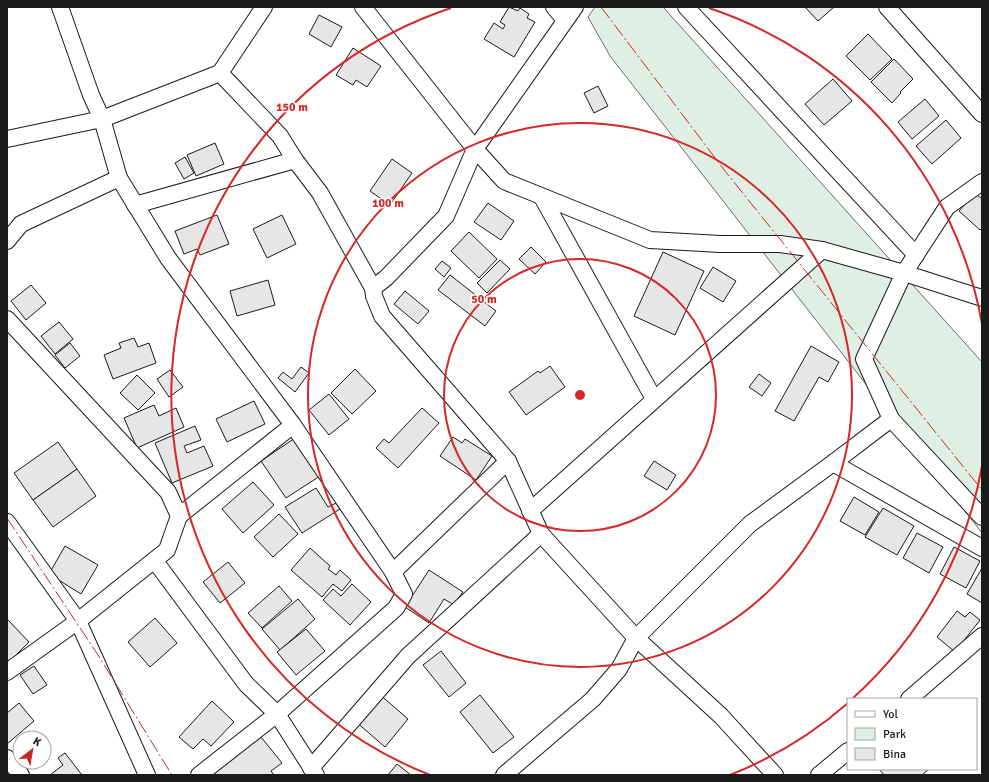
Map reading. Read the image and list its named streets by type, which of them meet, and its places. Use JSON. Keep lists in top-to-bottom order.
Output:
{
  "legend": ["Yol", "Park", "Bina"],
  "north": "top right",
  "rings": ["150 m", "100 m", "50 m"]
}
